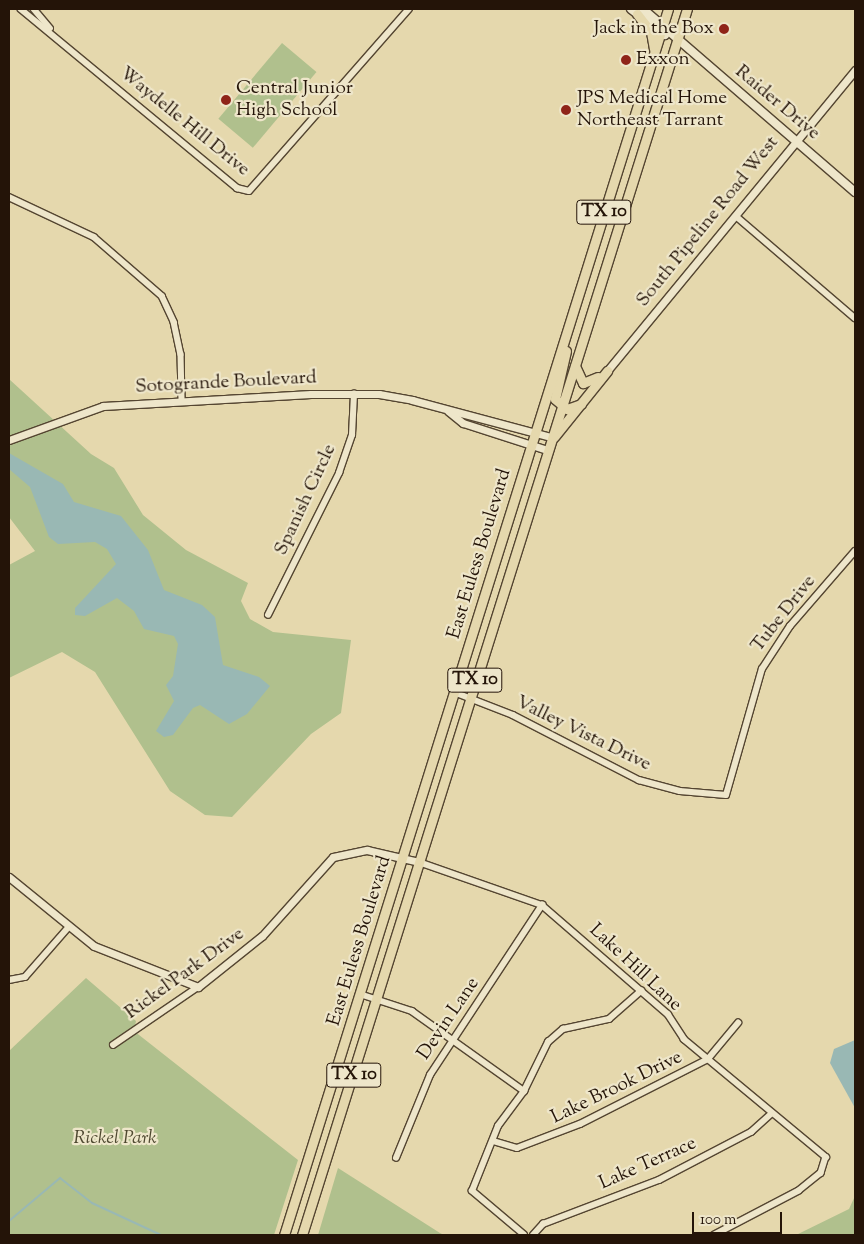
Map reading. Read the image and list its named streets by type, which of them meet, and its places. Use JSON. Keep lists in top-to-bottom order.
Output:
{
  "streets": {
    "main road": ["Raider Drive", "TX 10", "East Euless Boulevard"],
    "street": [
      "Waydelle Hill Drive",
      "South Pipeline Road West",
      "Sotogrande Boulevard",
      "Spanish Circle",
      "Tube Drive",
      "Valley Vista Drive",
      "Lake Hill Lane",
      "Rickel Park Drive",
      "Devin Lane",
      "Lake Brook Drive",
      "Lake Terrace"
    ]
  },
  "crossings": [
    ["Raider Drive", "TX 10"],
    ["Raider Drive", "South Pipeline Road West"],
    ["Raider Drive", "East Euless Boulevard"],
    ["TX 10", "East Euless Boulevard"],
    ["Sotogrande Boulevard", "Spanish Circle"],
    ["Sotogrande Boulevard", "East Euless Boulevard"],
    ["East Euless Boulevard", "Valley Vista Drive"],
    ["East Euless Boulevard", "Lake Hill Lane"],
    ["East Euless Boulevard", "Rickel Park Drive"],
    ["Tube Drive", "Valley Vista Drive"],
    ["Lake Hill Lane", "Rickel Park Drive"],
    ["Lake Hill Lane", "Devin Lane"],
    ["Lake Hill Lane", "Lake Brook Drive"],
    ["Lake Hill Lane", "Lake Terrace"]
  ],
  "parks": ["Rickel Park"],
  "places": [
    "Jack in the Box",
    "Exxon",
    "Central Junior High School",
    "JPS Medical Home Northeast Tarrant"
  ],
  "scale_bar": "100 m"
}
